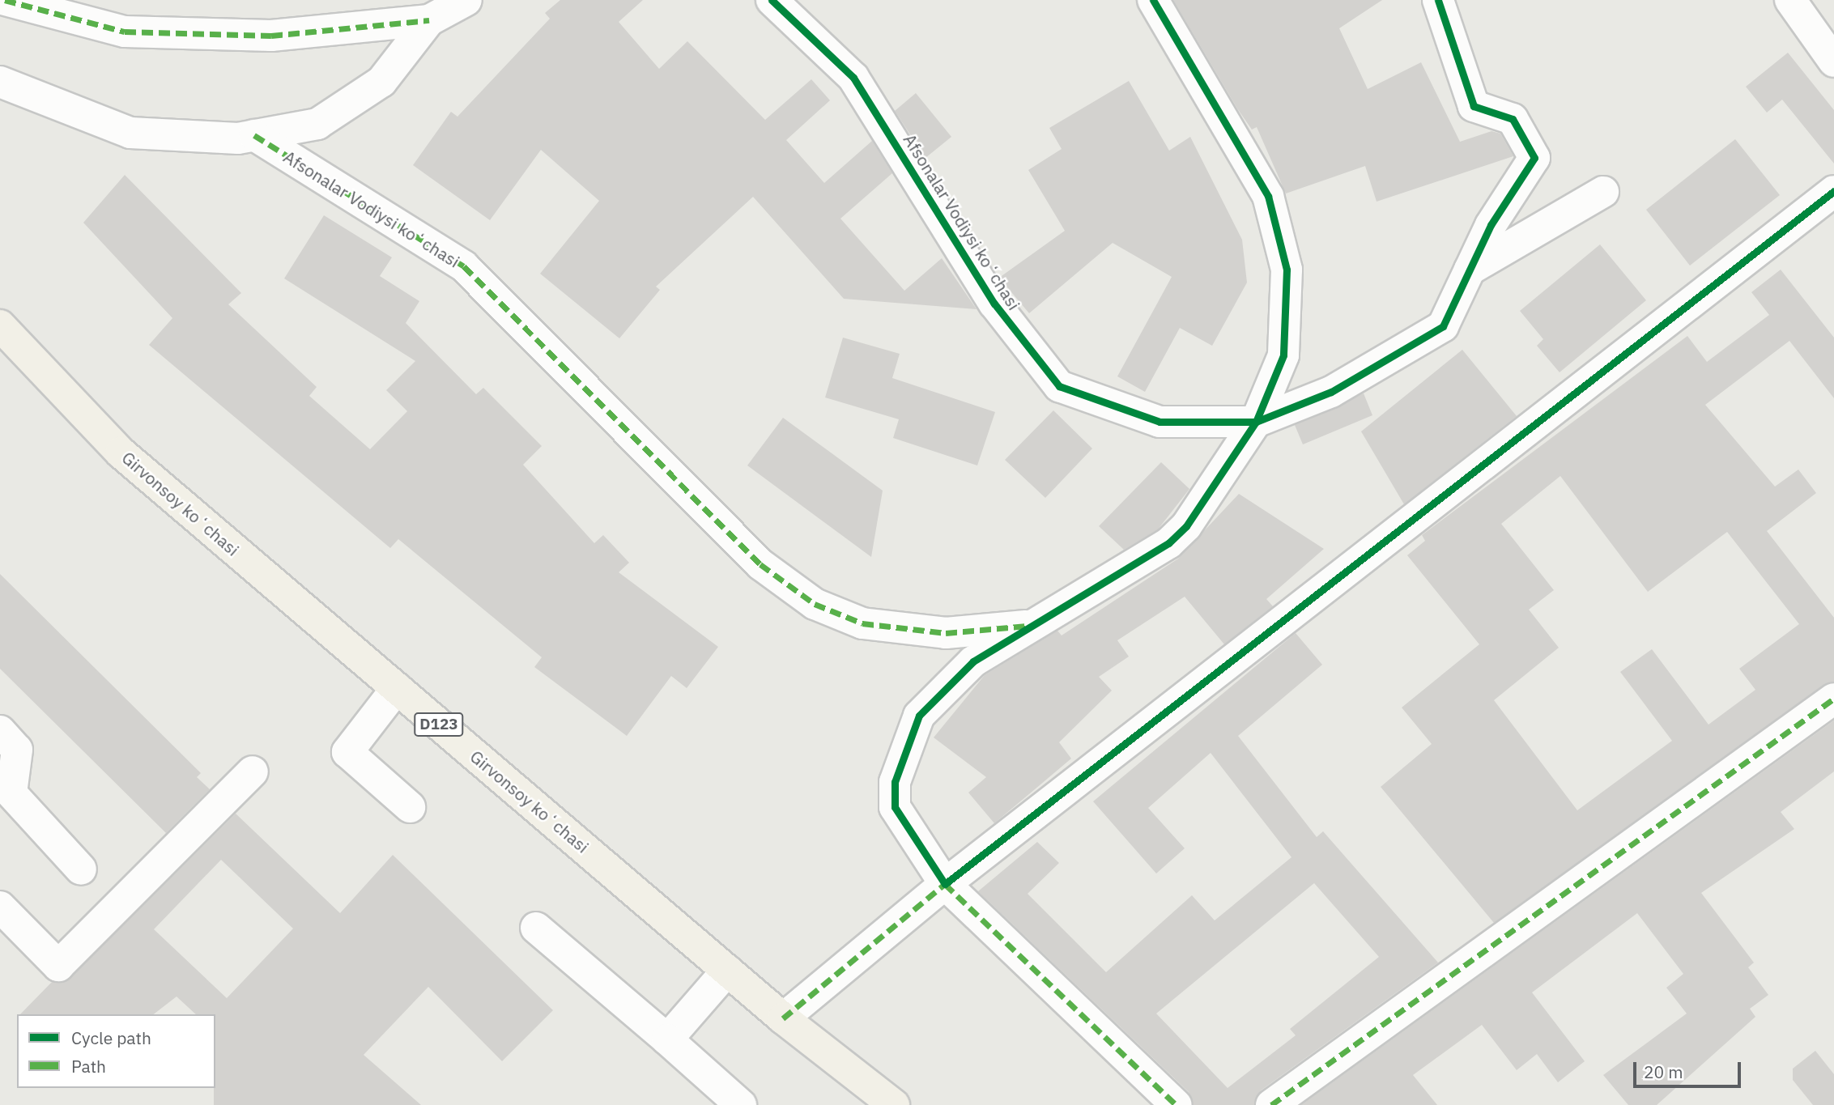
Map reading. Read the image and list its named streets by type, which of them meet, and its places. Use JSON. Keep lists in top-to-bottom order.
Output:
{
  "streets": {
    "main road": ["Girvonsoy koʻchasi", "D123"],
    "street": ["Afsonalar Vodiysi koʻchasi"]
  },
  "legend": ["Cycle path", "Path"],
  "scale_bar": "20 m"
}
